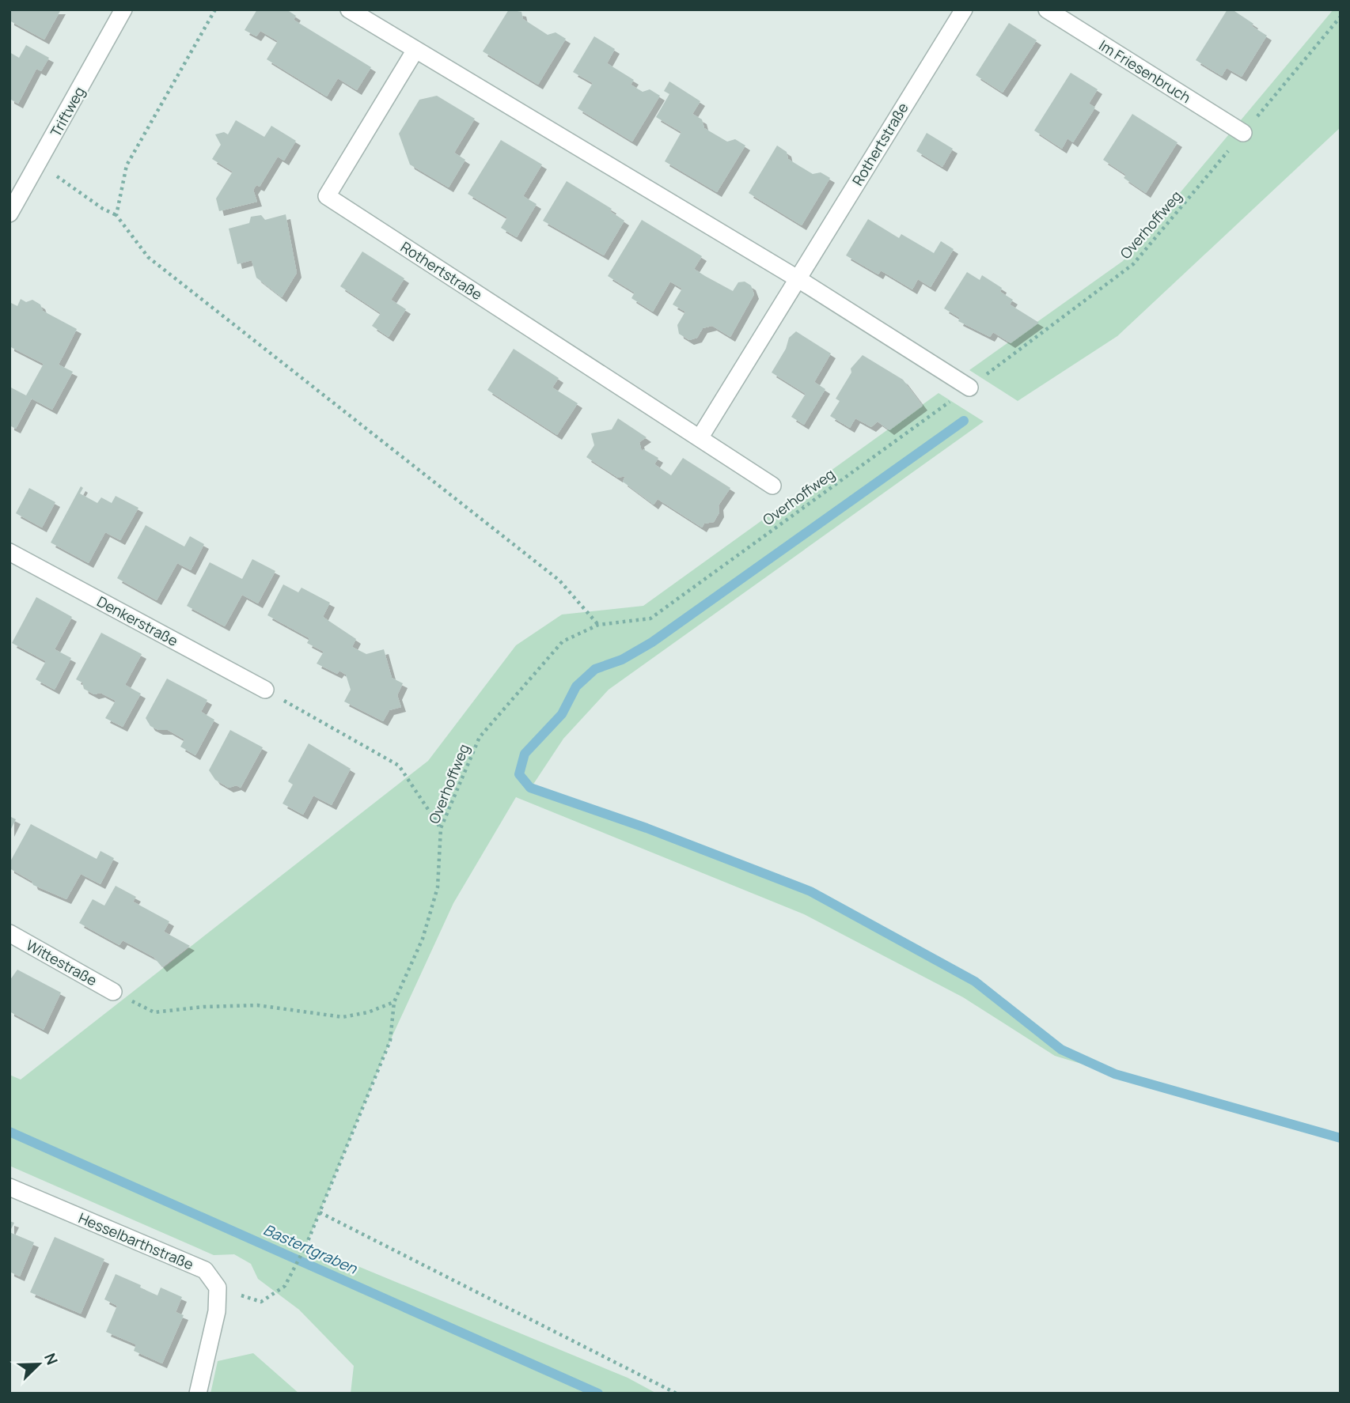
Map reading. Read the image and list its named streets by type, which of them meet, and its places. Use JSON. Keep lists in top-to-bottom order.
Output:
{
  "streets": {
    "street": [
      "Im Friesenbruch",
      "Triftweg",
      "Rothertstraße",
      "Denkerstraße",
      "Wittestraße",
      "Hesselbarthstraße"
    ],
    "path": ["Overhoffweg"]
  },
  "crossings": [
    ["Im Friesenbruch", "Overhoffweg"],
    ["Overhoffweg", "Hesselbarthstraße"]
  ],
  "water": ["Bastertgraben"],
  "north": "top right"
}
